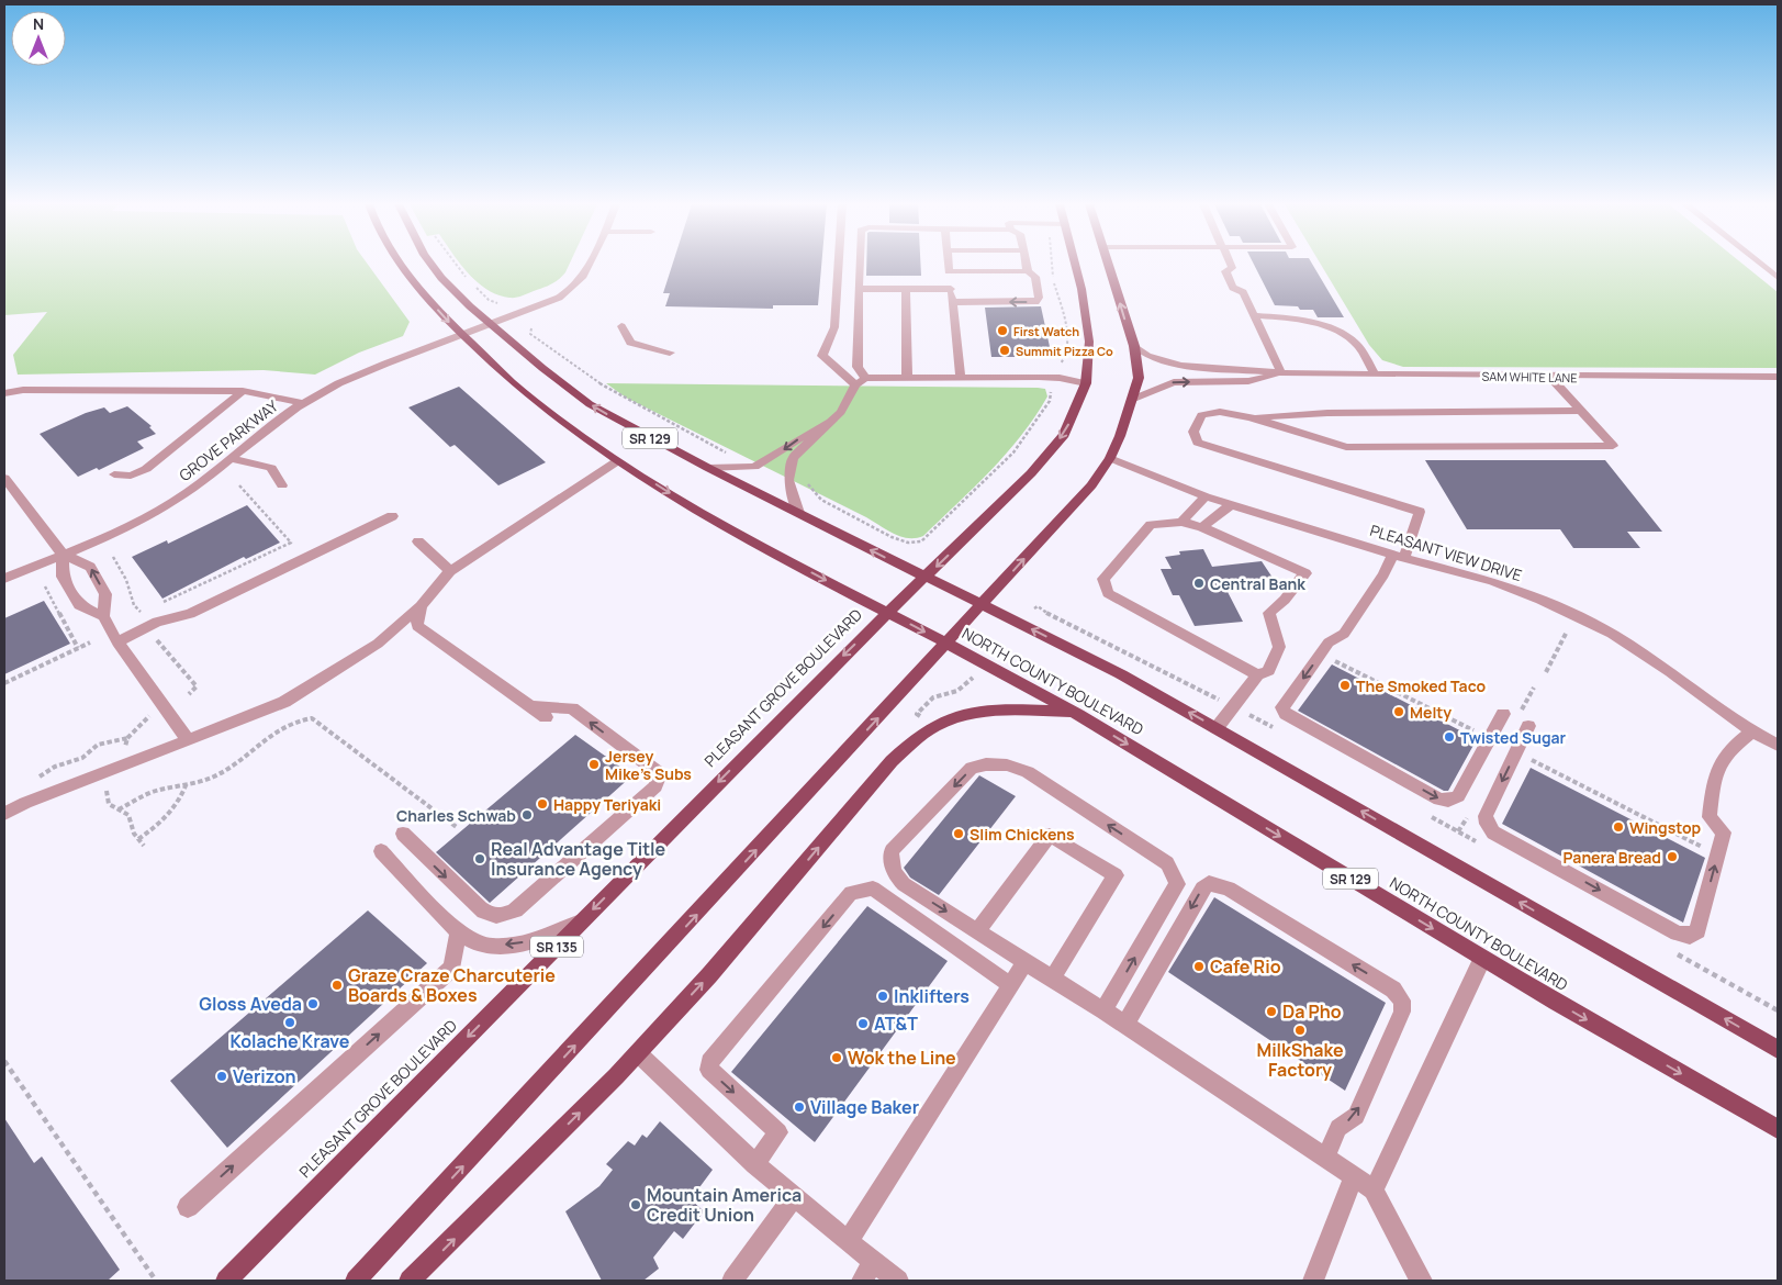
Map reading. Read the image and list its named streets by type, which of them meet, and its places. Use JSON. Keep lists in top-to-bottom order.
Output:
{
  "streets": {
    "main road": [
      "SR 129",
      "NORTH COUNTY BOULEVARD",
      "PLEASANT GROVE BOULEVARD",
      "SR 135"
    ],
    "street": ["SAM WHITE LANE", "GROVE PARKWAY", "PLEASANT VIEW DRIVE"]
  },
  "crossings": [
    ["SR 129", "GROVE PARKWAY"],
    ["SR 129", "PLEASANT GROVE BOULEVARD"],
    ["GROVE PARKWAY", "NORTH COUNTY BOULEVARD"],
    ["NORTH COUNTY BOULEVARD", "PLEASANT GROVE BOULEVARD"]
  ],
  "places": [
    "First Watch",
    "Summit Pizza Co",
    "Central Bank",
    "The Smoked Taco",
    "Melty",
    "Twisted Sugar",
    "Jersey Mike's Subs",
    "Happy Teriyaki",
    "Charles Schwab",
    "Wingstop",
    "Slim Chickens",
    "Panera Bread",
    "Real Advantage Title Insurance Agency",
    "Cafe Rio",
    "Graze Craze Charcuterie Boards & Boxes",
    "Inklifters",
    "Gloss Aveda",
    "Da Pho",
    "Kolache Krave",
    "AT&T",
    "MilkShake Factory",
    "Wok the Line",
    "Verizon",
    "Village Baker",
    "Mountain America Credit Union"
  ],
  "north": "top"
}
